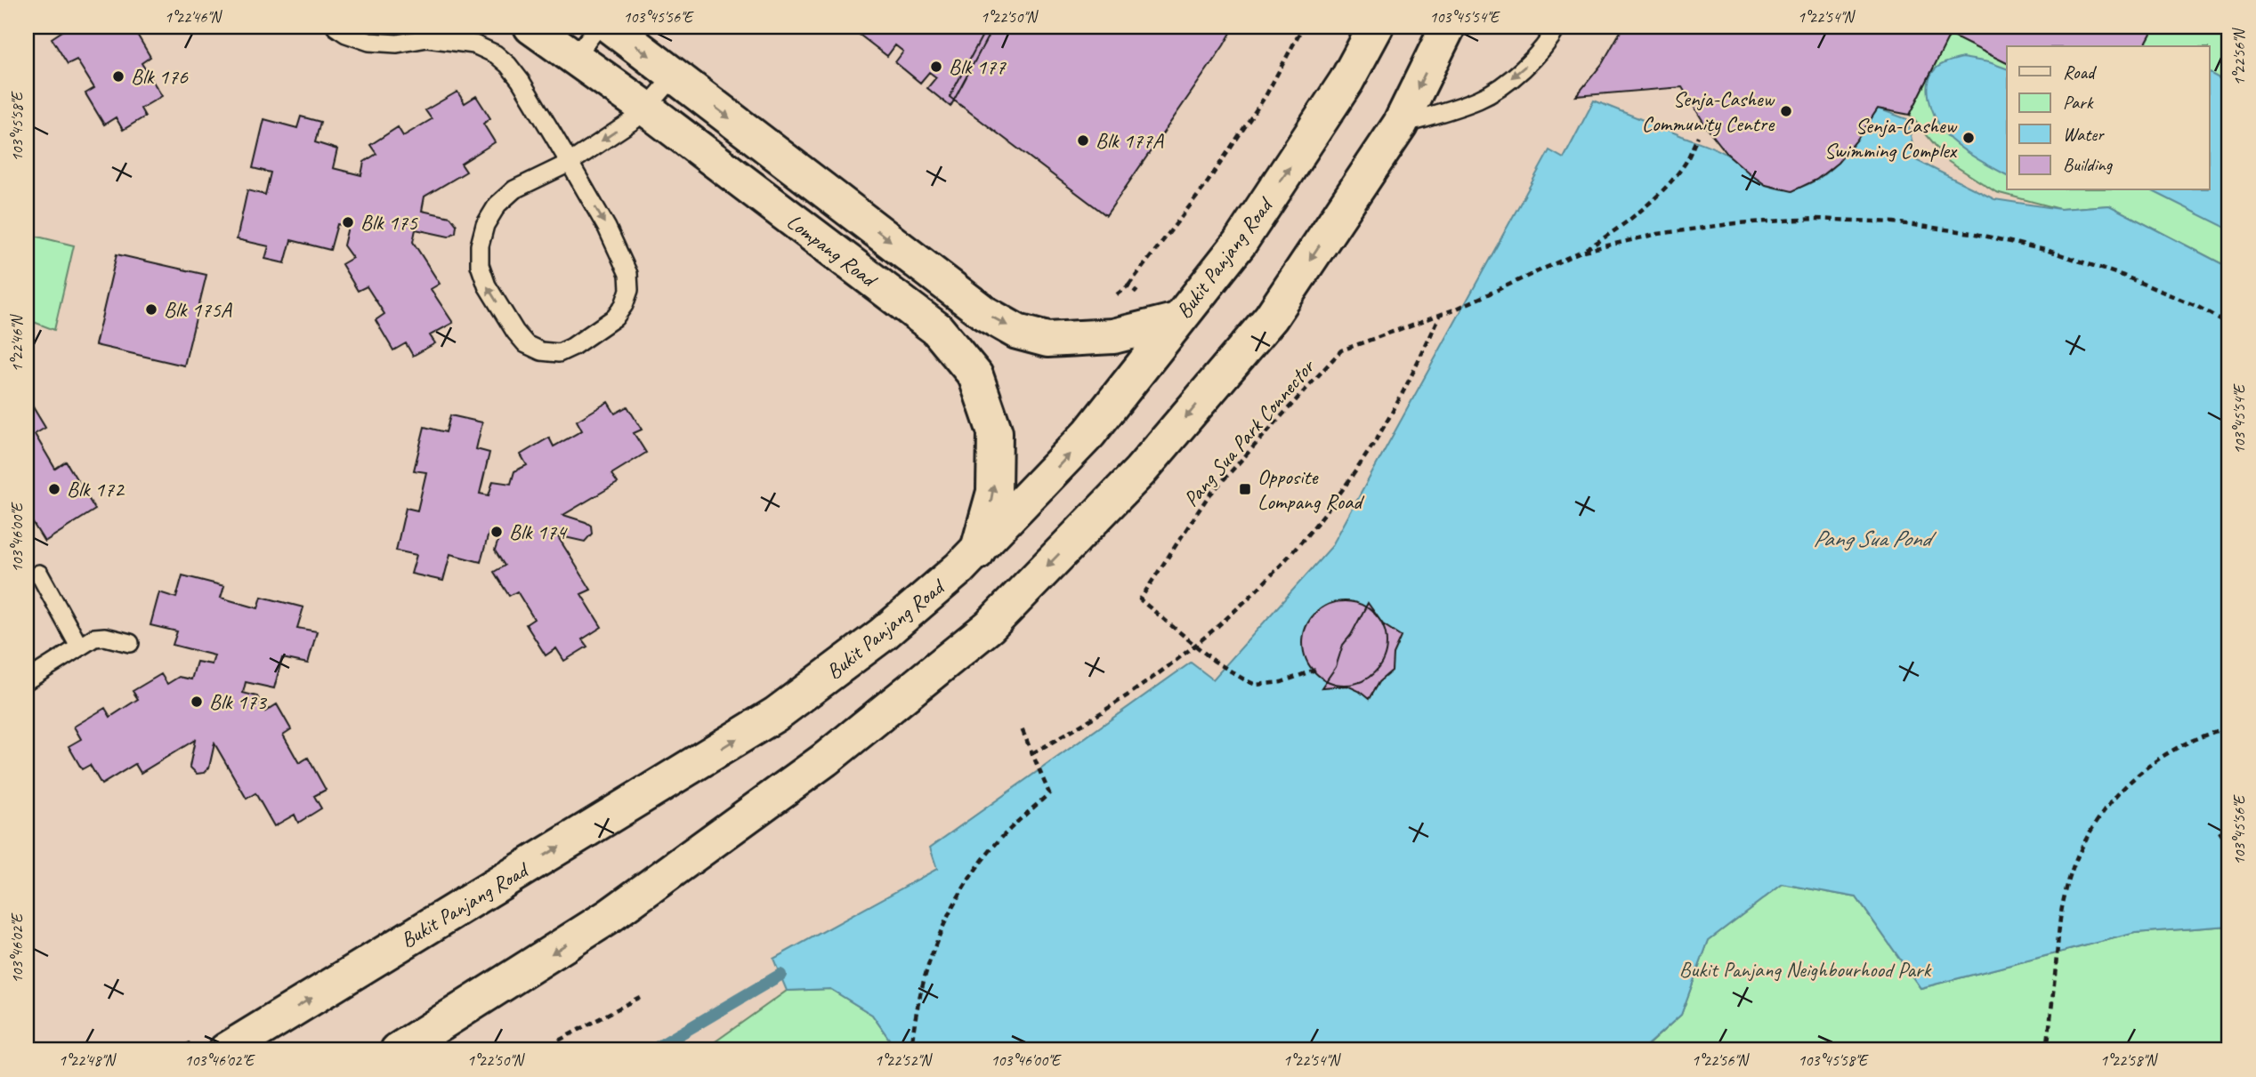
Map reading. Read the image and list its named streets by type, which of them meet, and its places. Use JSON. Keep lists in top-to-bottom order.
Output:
{
  "streets": {
    "main road": ["Lompang Road", "Bukit Panjang Road"],
    "path": ["Pang Sua Park Connector"]
  },
  "crossings": [
    ["Lompang Road", "Bukit Panjang Road"]
  ],
  "water": ["Pang Sua Pond"],
  "parks": ["Bukit Panjang Neighbourhood Park"],
  "places": {
    "other": [
      "Blk 177",
      "Blk 176",
      "Senja-Cashew Community Centre",
      "Senja-Cashew Swimming Complex",
      "Blk 177A",
      "Blk 175",
      "Blk 175A",
      "Blk 172",
      "Blk 174",
      "Blk 173"
    ],
    "transit": ["Opposite Lompang Road"]
  },
  "legend": [
    "Road",
    "Park",
    "Water",
    "Building"
  ],
  "coordinates": [
    "1°22'46\"N",
    "103°45'56\"E",
    "1°22'50\"N",
    "103°45'54\"E",
    "1°22'54\"N",
    "1°22'56\"N",
    "103°45'58\"E",
    "103°46'00\"E",
    "103°46'02\"E",
    "1°22'48\"N",
    "1°22'52\"N",
    "1°22'58\"N"
  ]
}
